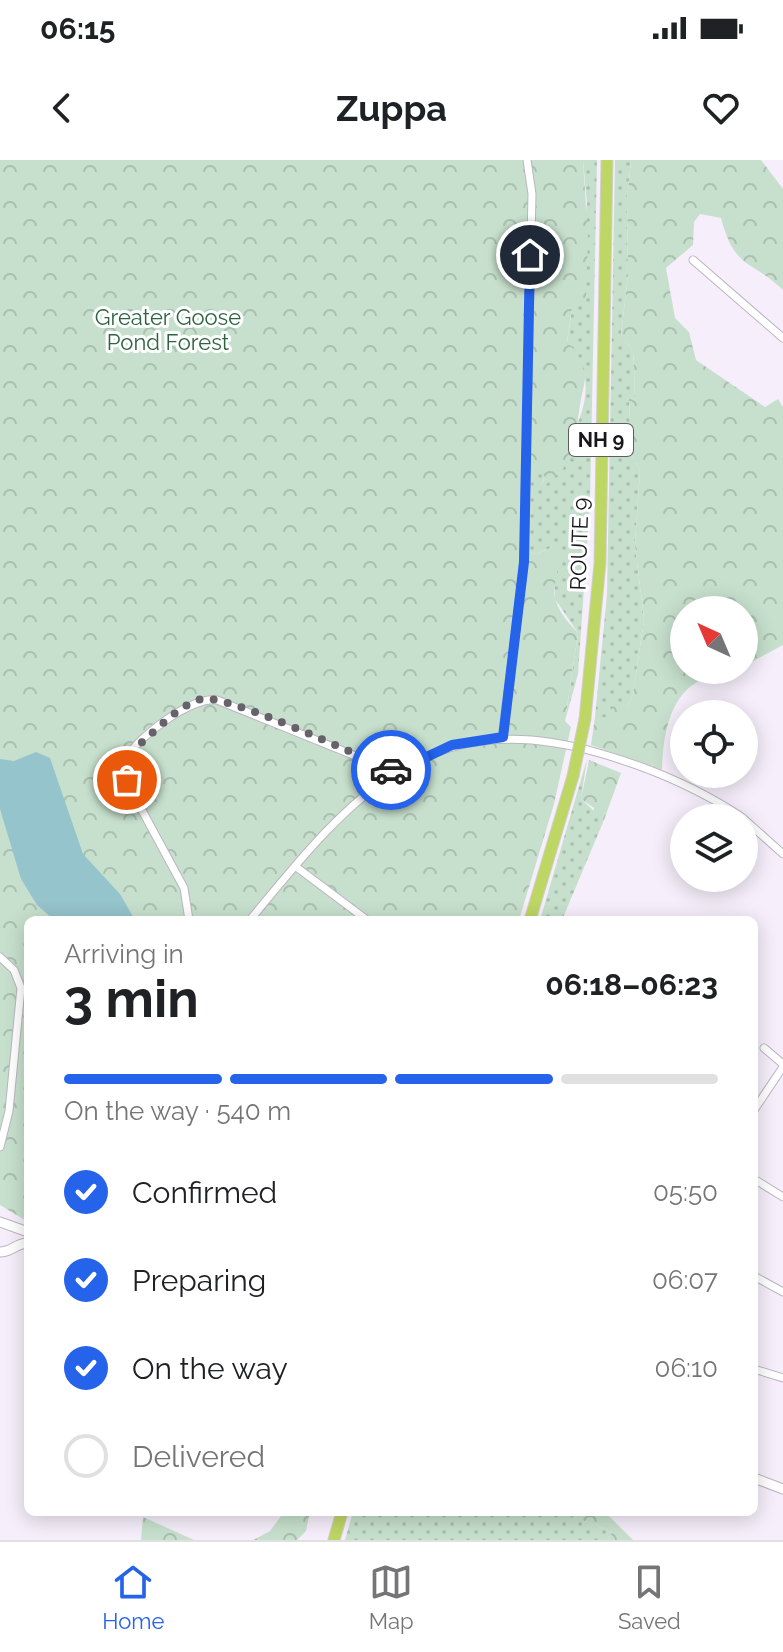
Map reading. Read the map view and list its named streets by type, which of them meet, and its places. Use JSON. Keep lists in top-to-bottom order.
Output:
{
  "streets": {
    "highway": ["NH 9", "ROUTE 9"]
  },
  "parks": ["Greater Goose Pond Forest"],
  "north": "top left",
  "page": {
    "status": "06:15",
    "header": "Zuppa",
    "heading": ["3 min", "Arriving in", "06:18–06:23"],
    "bar": "On the way · 540 m",
    "list": [
      ["Confirmed", "05:50"],
      ["Preparing", "06:07"],
      ["On the way", "06:10"],
      "Delivered"
    ],
    "tabs": ["Home", "Map", "Saved"]
  }
}
